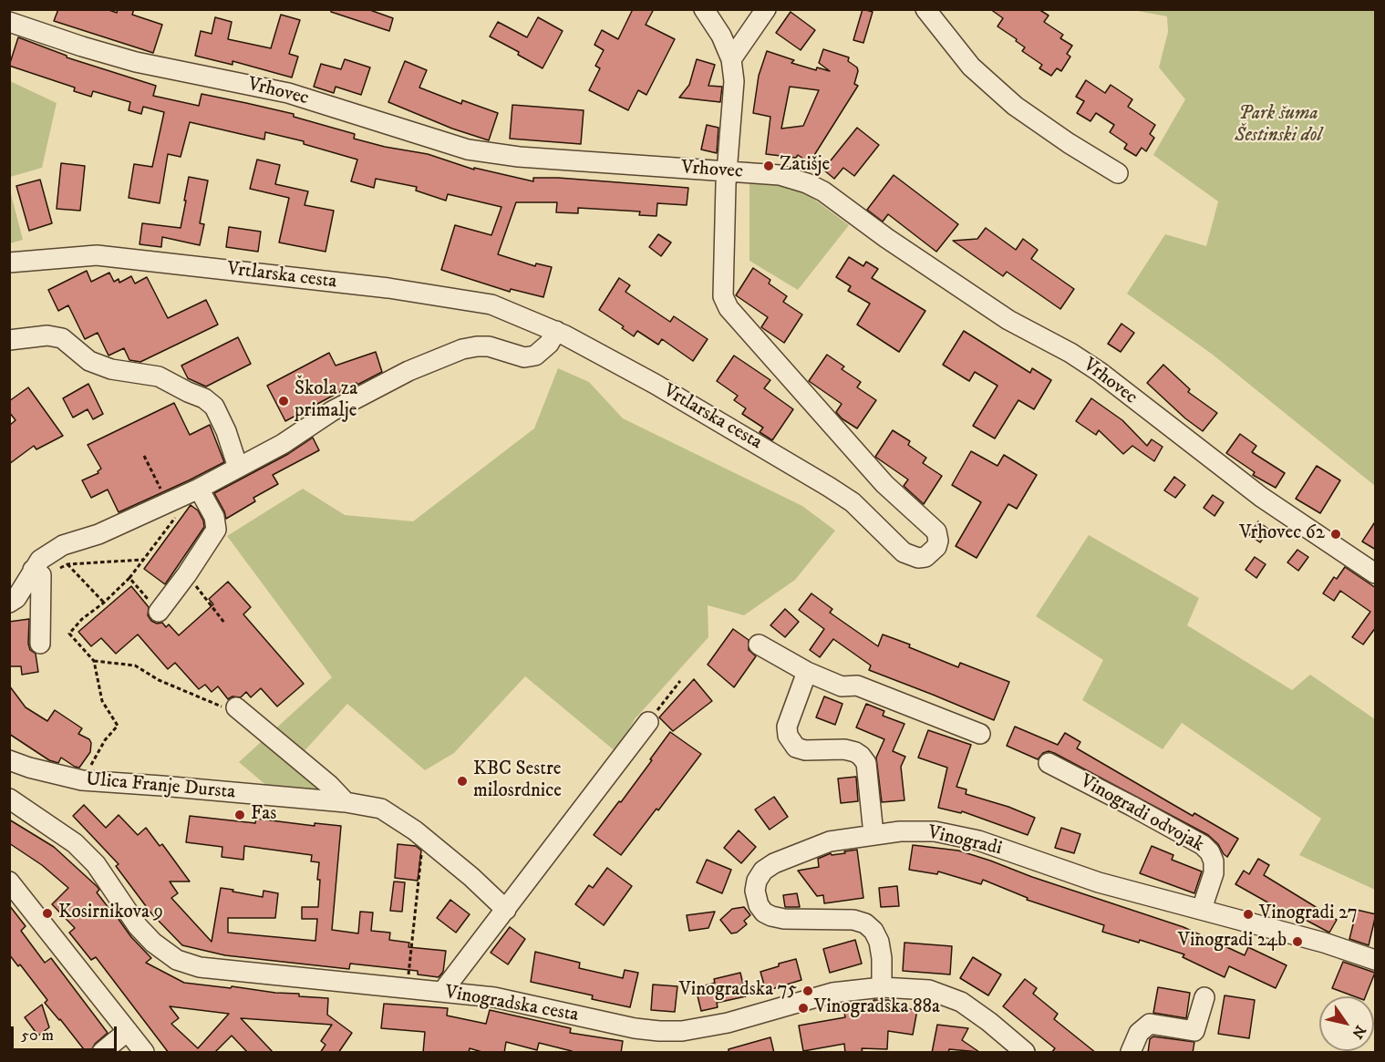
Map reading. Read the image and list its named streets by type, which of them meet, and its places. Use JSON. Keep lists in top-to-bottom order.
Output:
{
  "streets": {
    "street": [
      "Vrhovec",
      "Vrtlarska cesta",
      "Ulica Franje Dursta",
      "Vinogradi odvojak",
      "Vinogradi",
      "Vinogradska cesta"
    ]
  },
  "crossings": [
    ["Vrhovec", "Vrtlarska cesta"],
    ["Vinogradi odvojak", "Vinogradi"],
    ["Vinogradi", "Vinogradska cesta"]
  ],
  "parks": ["Park šuma Šestinski dol"],
  "places": [
    "Zatišje",
    "Škola za primalje",
    "Vrhovec 62",
    "KBC Sestre milosrdnice",
    "Fas",
    "Kosirnikova 9",
    "Vinogradi 27",
    "Vinogradi 24b",
    "Vinogradska 75",
    "Vinogradska 88a"
  ],
  "scale_bar": "50 m",
  "north": "bottom right"
}
